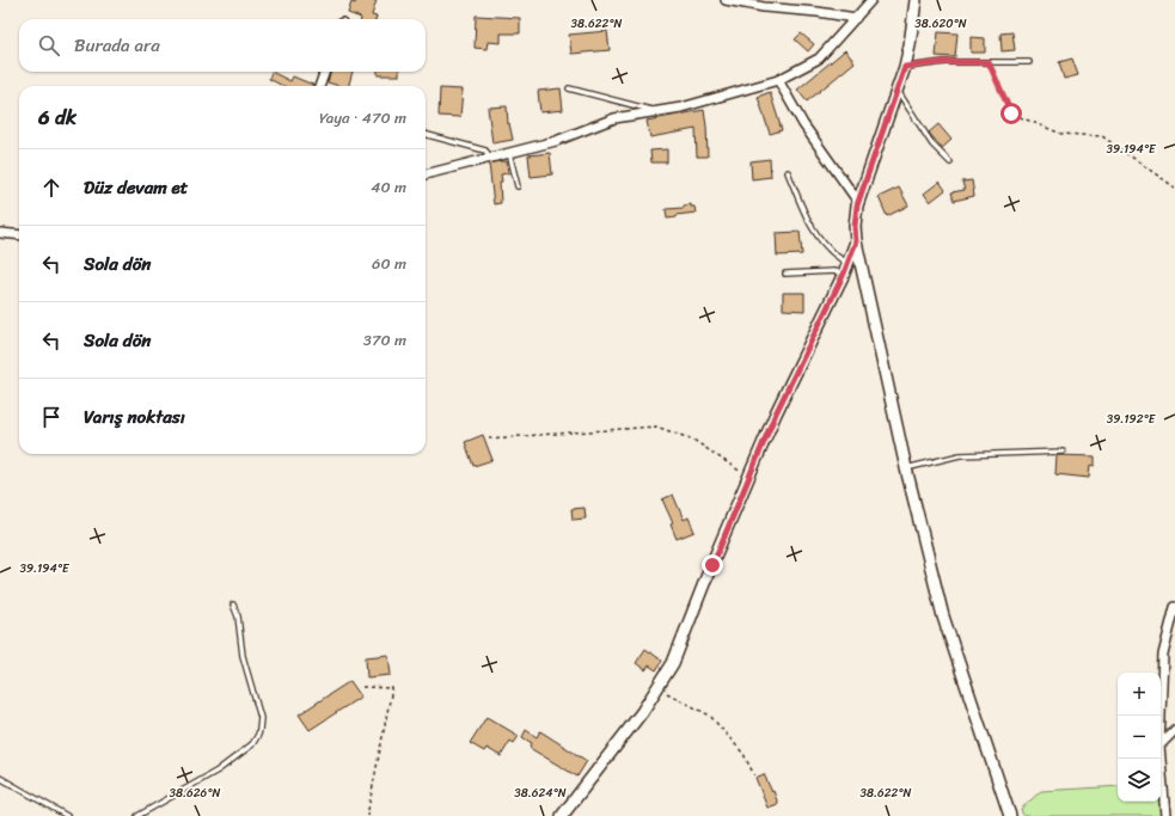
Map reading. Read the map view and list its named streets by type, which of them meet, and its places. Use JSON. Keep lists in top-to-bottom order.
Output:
{
  "page": {
    "search": "Burada ara",
    "heading": ["6 dk", "Yaya · 470 m"],
    "list": [
      ["Düz devam et", "40 m"],
      ["Sola dön", "60 m"],
      ["Sola dön", "370 m"],
      "Varış noktası"
    ],
    "map_buttons": ["+", "−"]
  },
  "coordinates": [
    "38.620°N",
    "38.622°N",
    "39.194°E",
    "39.192°E",
    "38.626°N",
    "38.624°N"
  ]
}
